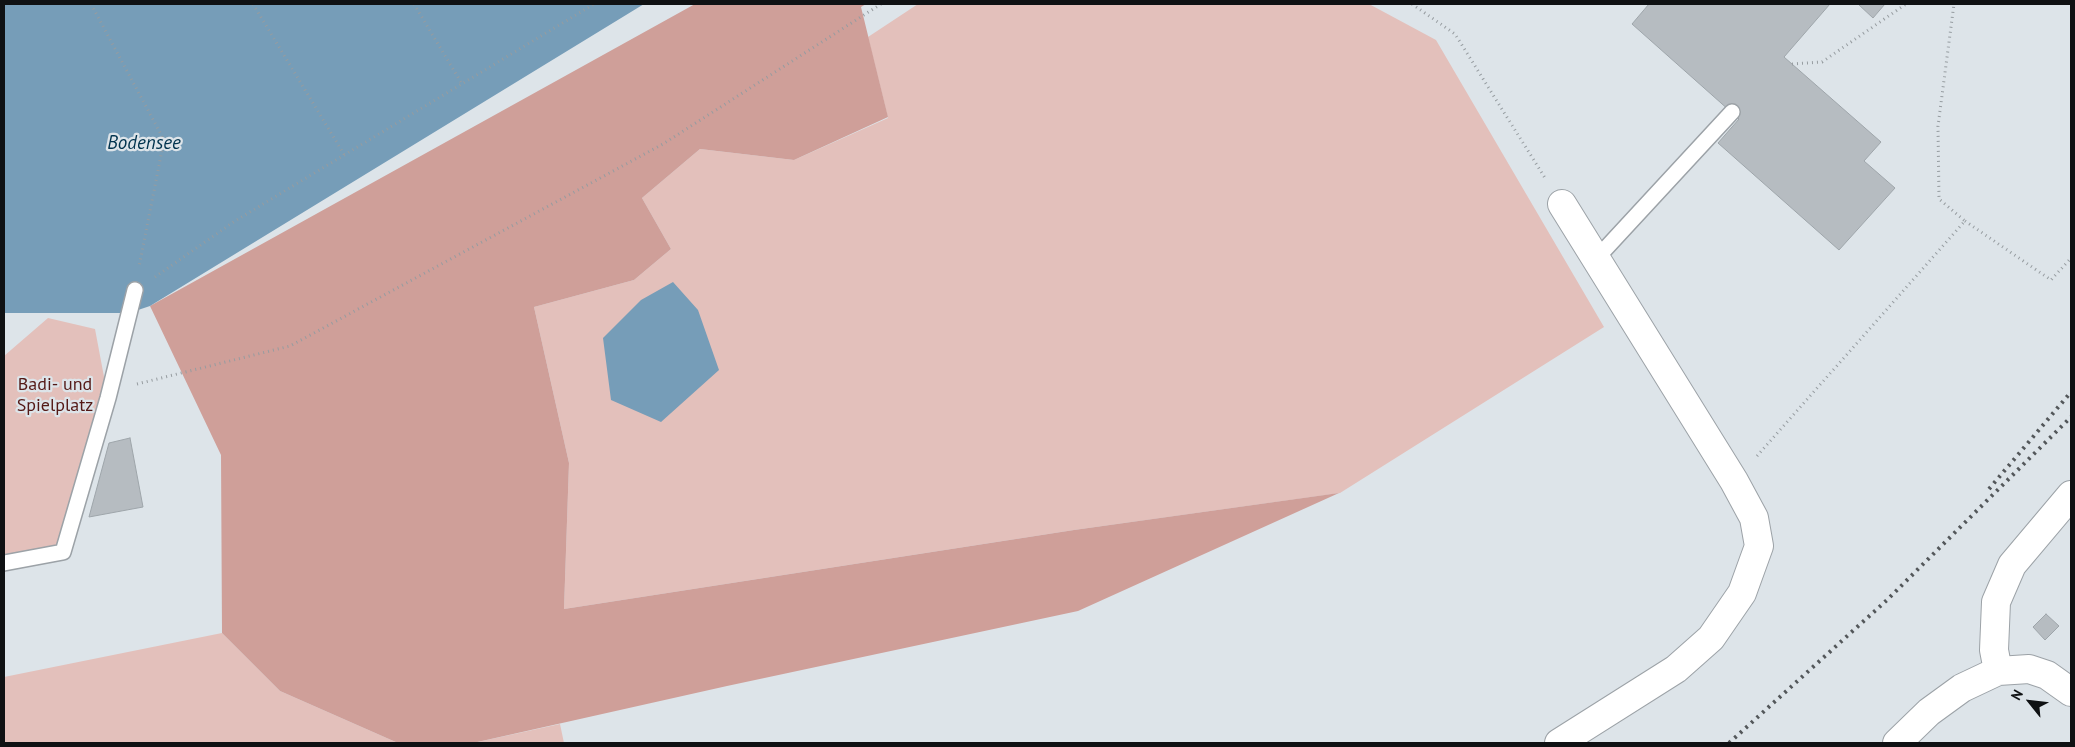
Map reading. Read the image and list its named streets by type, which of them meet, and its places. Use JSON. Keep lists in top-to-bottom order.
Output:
{
  "water": ["Bodensee"],
  "parks": ["Badi- und Spielplatz"],
  "north": "top left"
}
